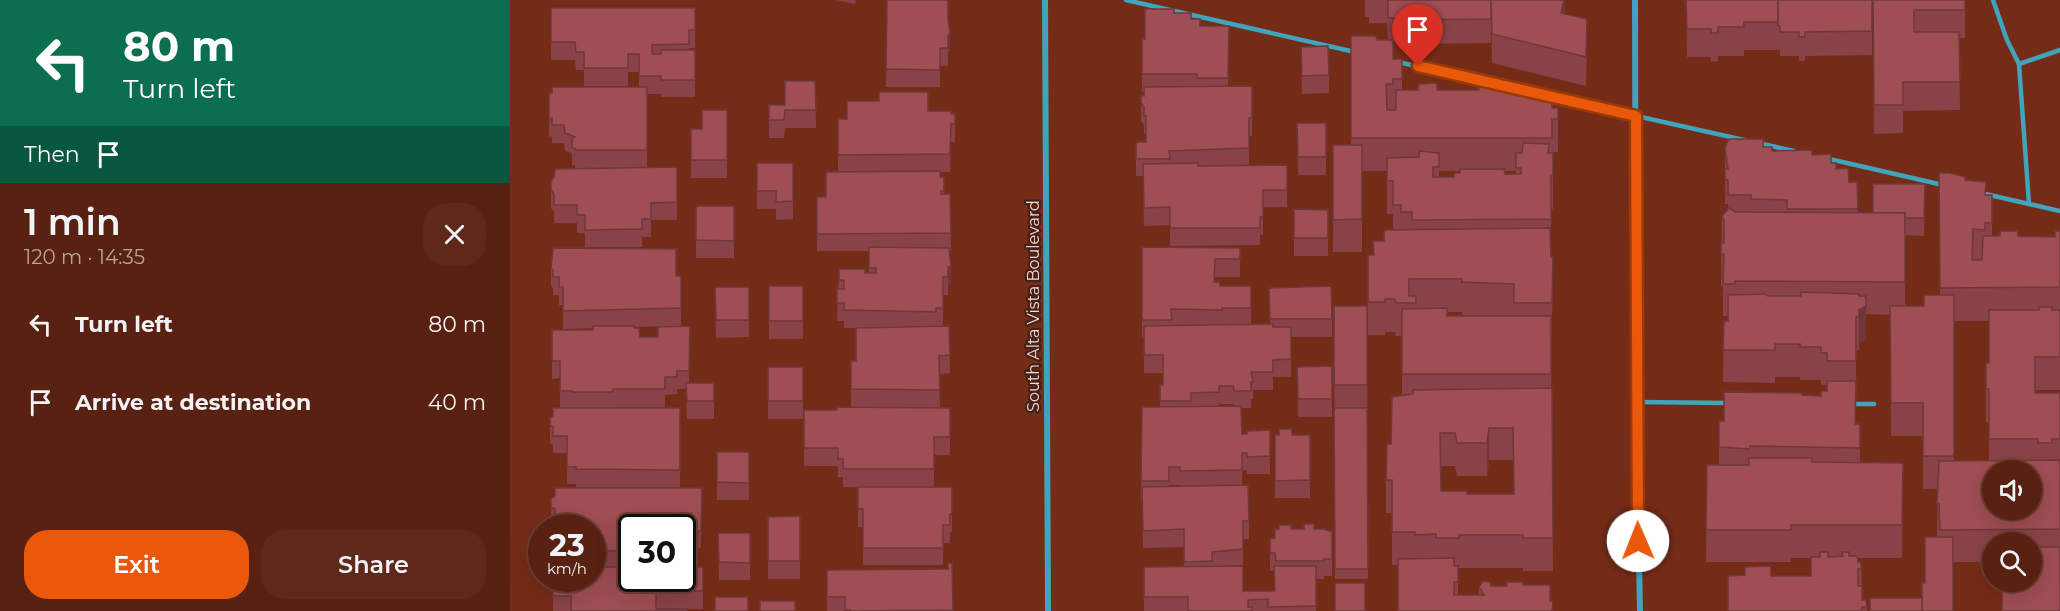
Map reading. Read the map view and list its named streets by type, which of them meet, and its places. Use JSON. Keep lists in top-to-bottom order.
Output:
{
  "streets": {
    "street": ["South Alta Vista Boulevard"]
  },
  "page": {
    "turn": ["80 m", "Turn left"],
    "then": "Then",
    "heading": ["1 min", "120 m · 14:35"],
    "list": [
      {
        "name": "Turn left",
        "value": "80 m"
      },
      {
        "name": "Arrive at destination",
        "value": "40 m"
      }
    ],
    "speed": "23 km/h",
    "limit": "30",
    "buttons": ["Exit", "Share"]
  }
}
